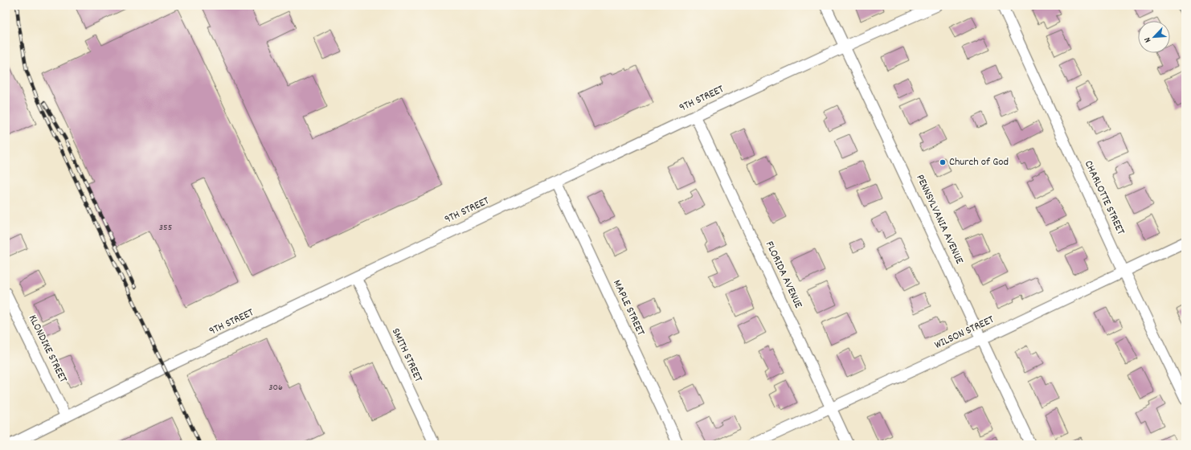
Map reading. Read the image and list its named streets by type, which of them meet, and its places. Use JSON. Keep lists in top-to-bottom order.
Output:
{
  "streets": {
    "street": [
      "9TH STREET",
      "CHARLOTTE STREET",
      "PENNSYLVANIA AVENUE",
      "FLORIDA AVENUE",
      "MAPLE STREET",
      "WILSON STREET",
      "KLONDIKE STREET",
      "SMITH STREET"
    ]
  },
  "crossings": [
    ["9TH STREET", "PENNSYLVANIA AVENUE"],
    ["9TH STREET", "FLORIDA AVENUE"],
    ["9TH STREET", "MAPLE STREET"],
    ["9TH STREET", "KLONDIKE STREET"],
    ["9TH STREET", "SMITH STREET"],
    ["CHARLOTTE STREET", "WILSON STREET"],
    ["PENNSYLVANIA AVENUE", "WILSON STREET"],
    ["FLORIDA AVENUE", "WILSON STREET"]
  ],
  "places": ["Church of God"],
  "house_numbers": ["355", "306"],
  "north": "bottom left"
}
